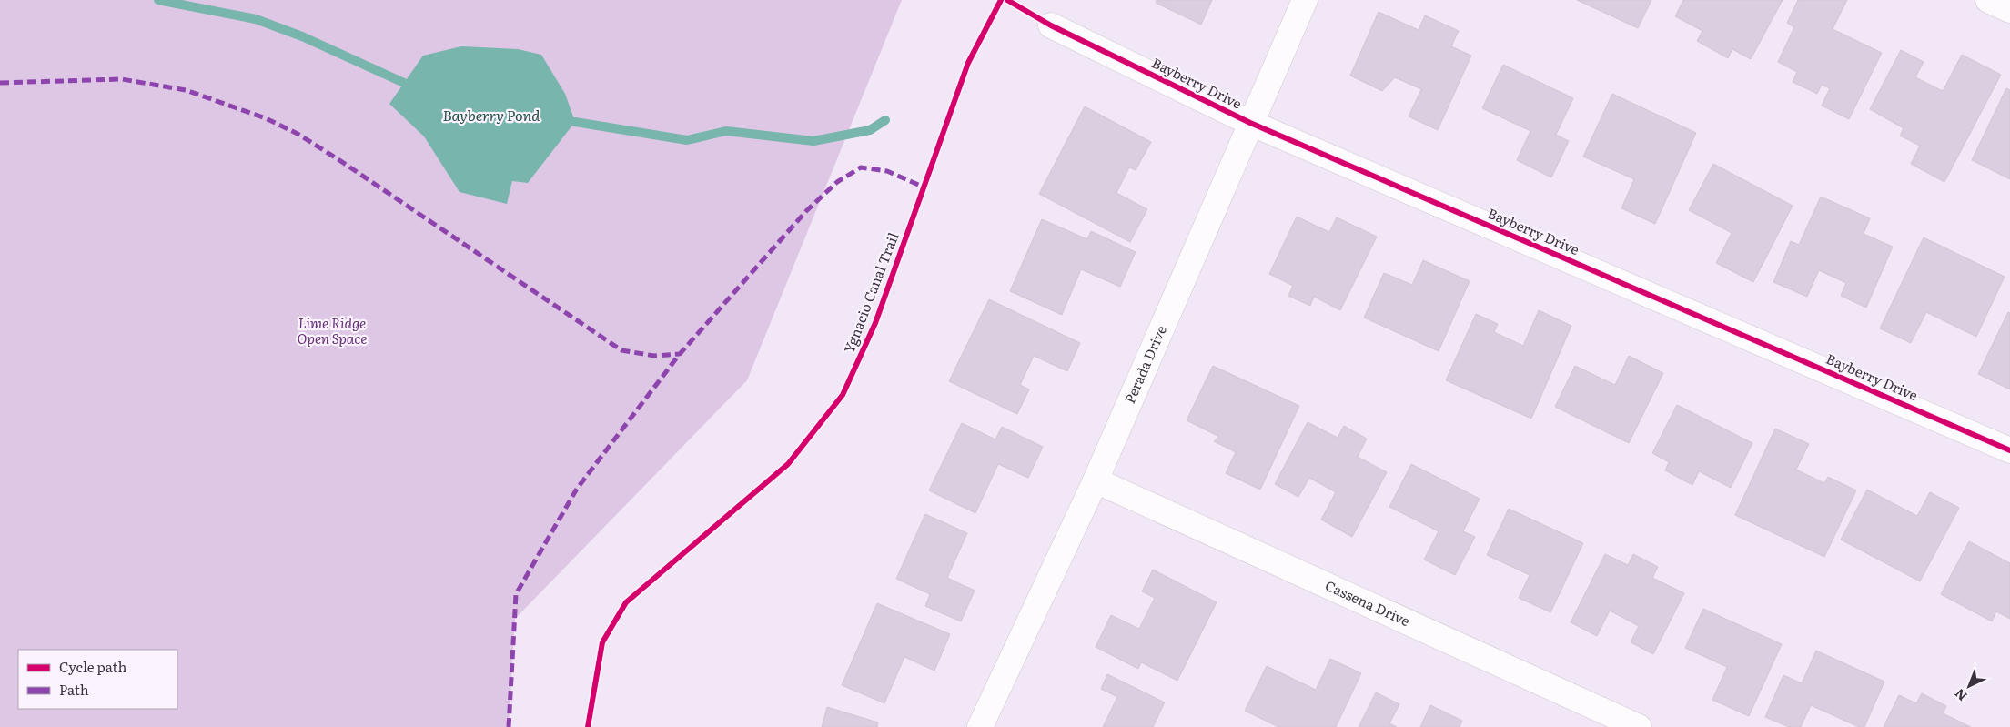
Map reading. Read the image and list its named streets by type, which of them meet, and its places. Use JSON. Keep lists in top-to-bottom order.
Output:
{
  "streets": {
    "street": ["Bayberry Drive", "Perada Drive", "Cassena Drive"],
    "cycle path": ["Ygnacio Canal Trail"]
  },
  "crossings": [
    ["Bayberry Drive", "Perada Drive"],
    ["Perada Drive", "Cassena Drive"]
  ],
  "water": ["Bayberry Pond"],
  "parks": ["Lime Ridge Open Space"],
  "legend": ["Cycle path", "Path"],
  "north": "bottom left"
}
